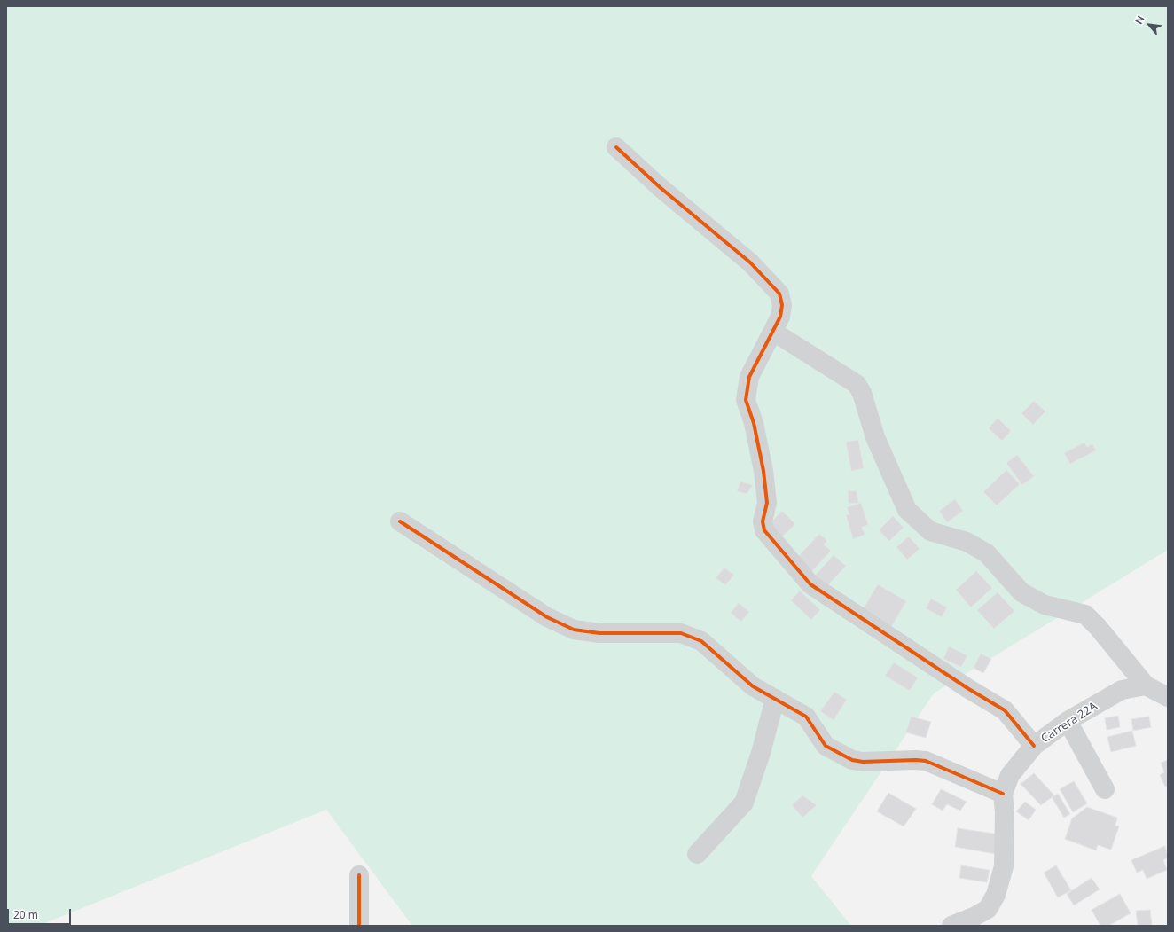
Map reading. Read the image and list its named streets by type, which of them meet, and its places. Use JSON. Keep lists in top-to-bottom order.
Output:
{
  "streets": {
    "street": ["Carrera 22A"]
  },
  "scale_bar": "20 m",
  "north": "top left"
}
